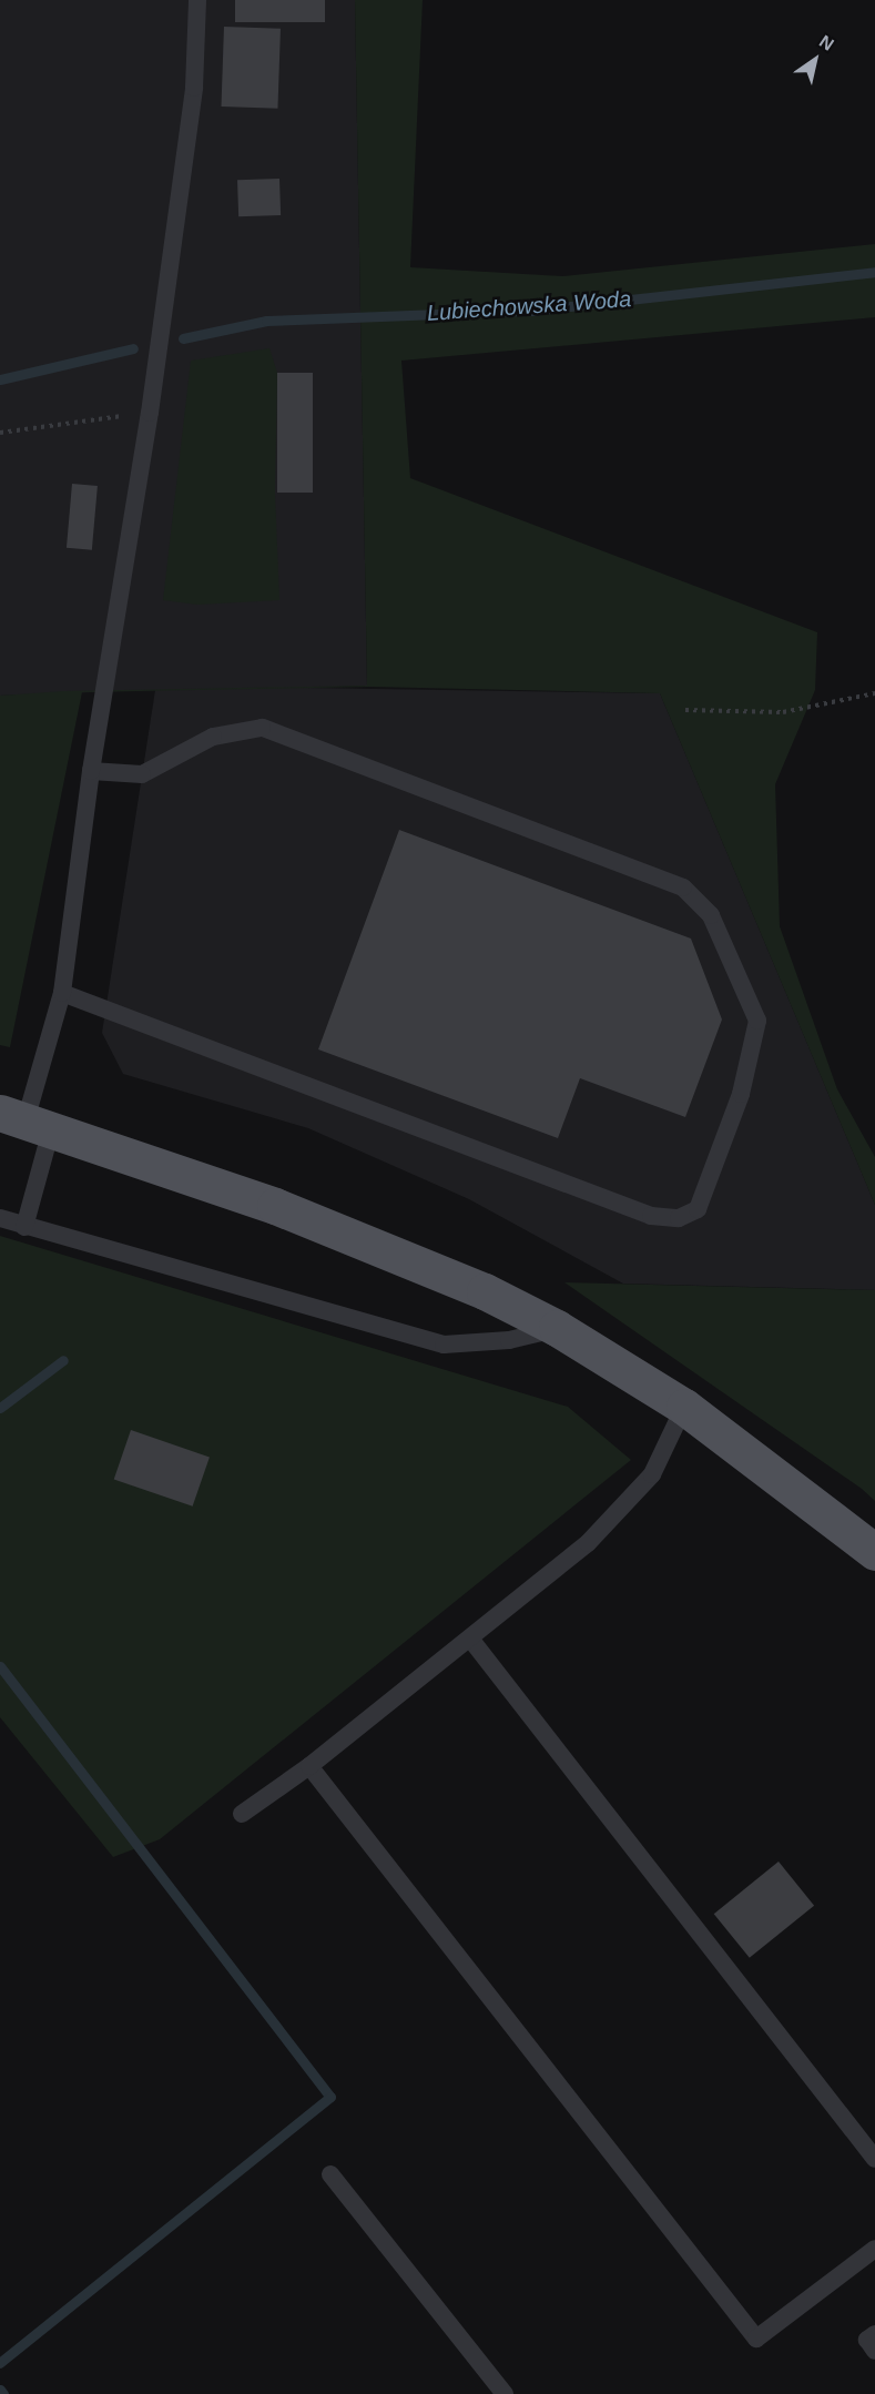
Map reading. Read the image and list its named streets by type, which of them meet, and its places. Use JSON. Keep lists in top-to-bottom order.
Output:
{
  "water": ["Lubiechowska Woda"],
  "north": "top right"
}
